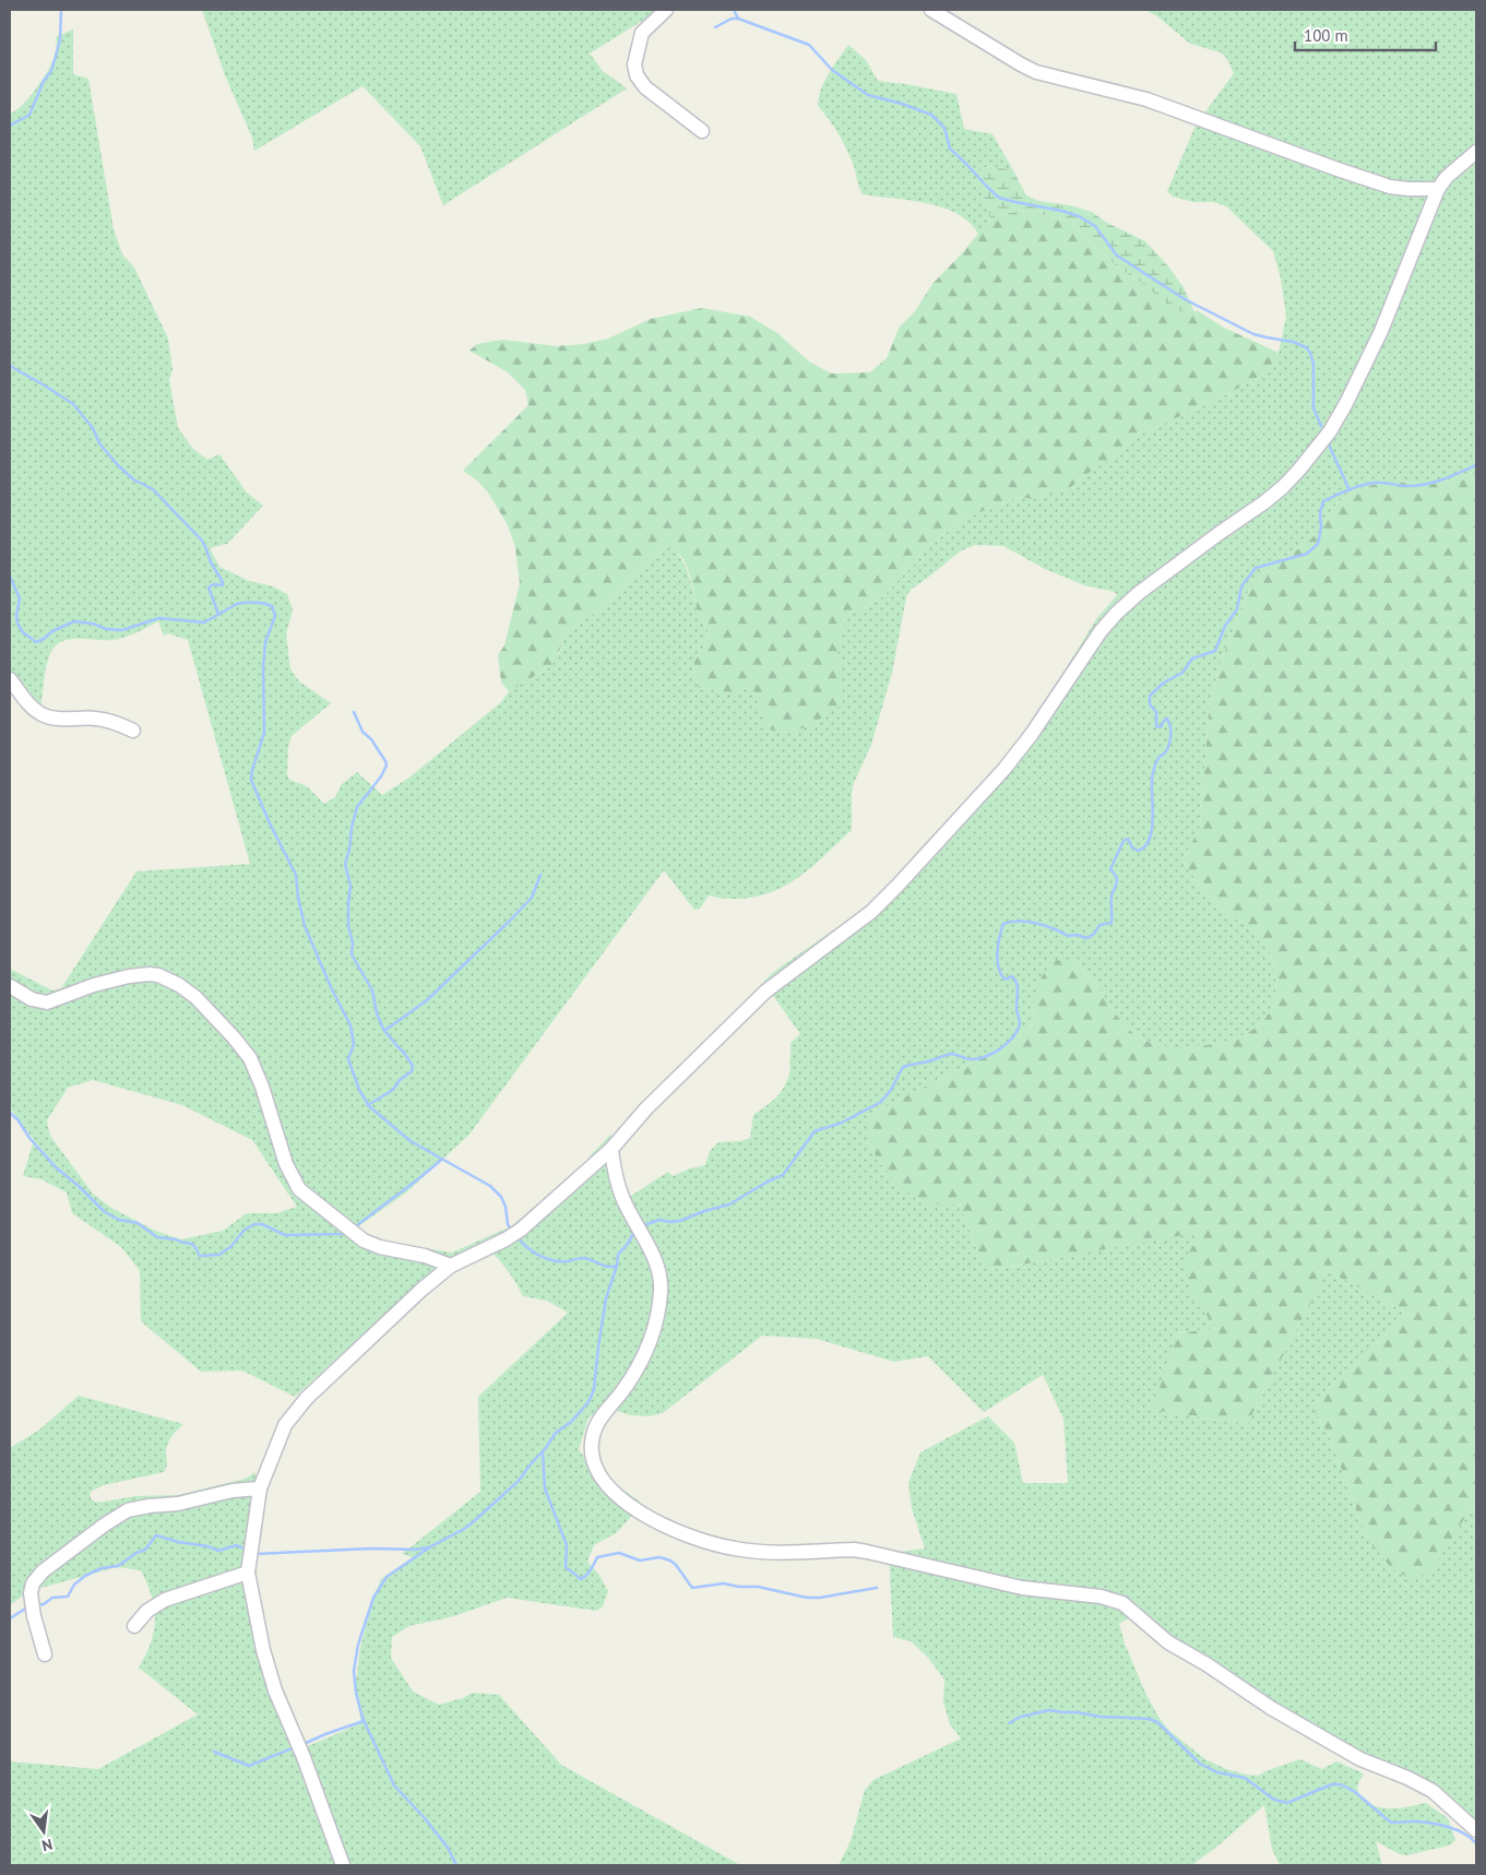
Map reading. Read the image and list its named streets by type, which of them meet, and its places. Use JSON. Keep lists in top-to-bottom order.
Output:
{
  "scale_bar": "100 m",
  "north": "bottom"
}
